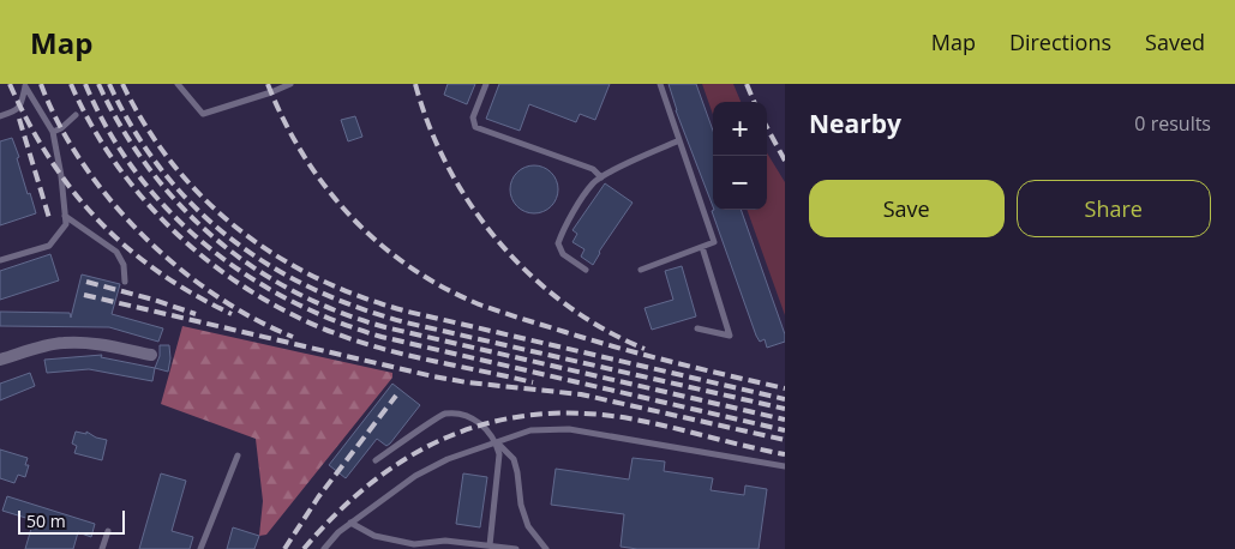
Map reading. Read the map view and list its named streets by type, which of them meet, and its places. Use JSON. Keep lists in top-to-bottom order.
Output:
{
  "scale_bar": "50 m",
  "page": {
    "header": "Map",
    "nav": ["Map", "Directions", "Saved"],
    "heading": ["Nearby", "0 results"],
    "map_buttons": ["+", "−"],
    "buttons": ["Save", "Share"],
    "scale": "50 m"
  }
}
